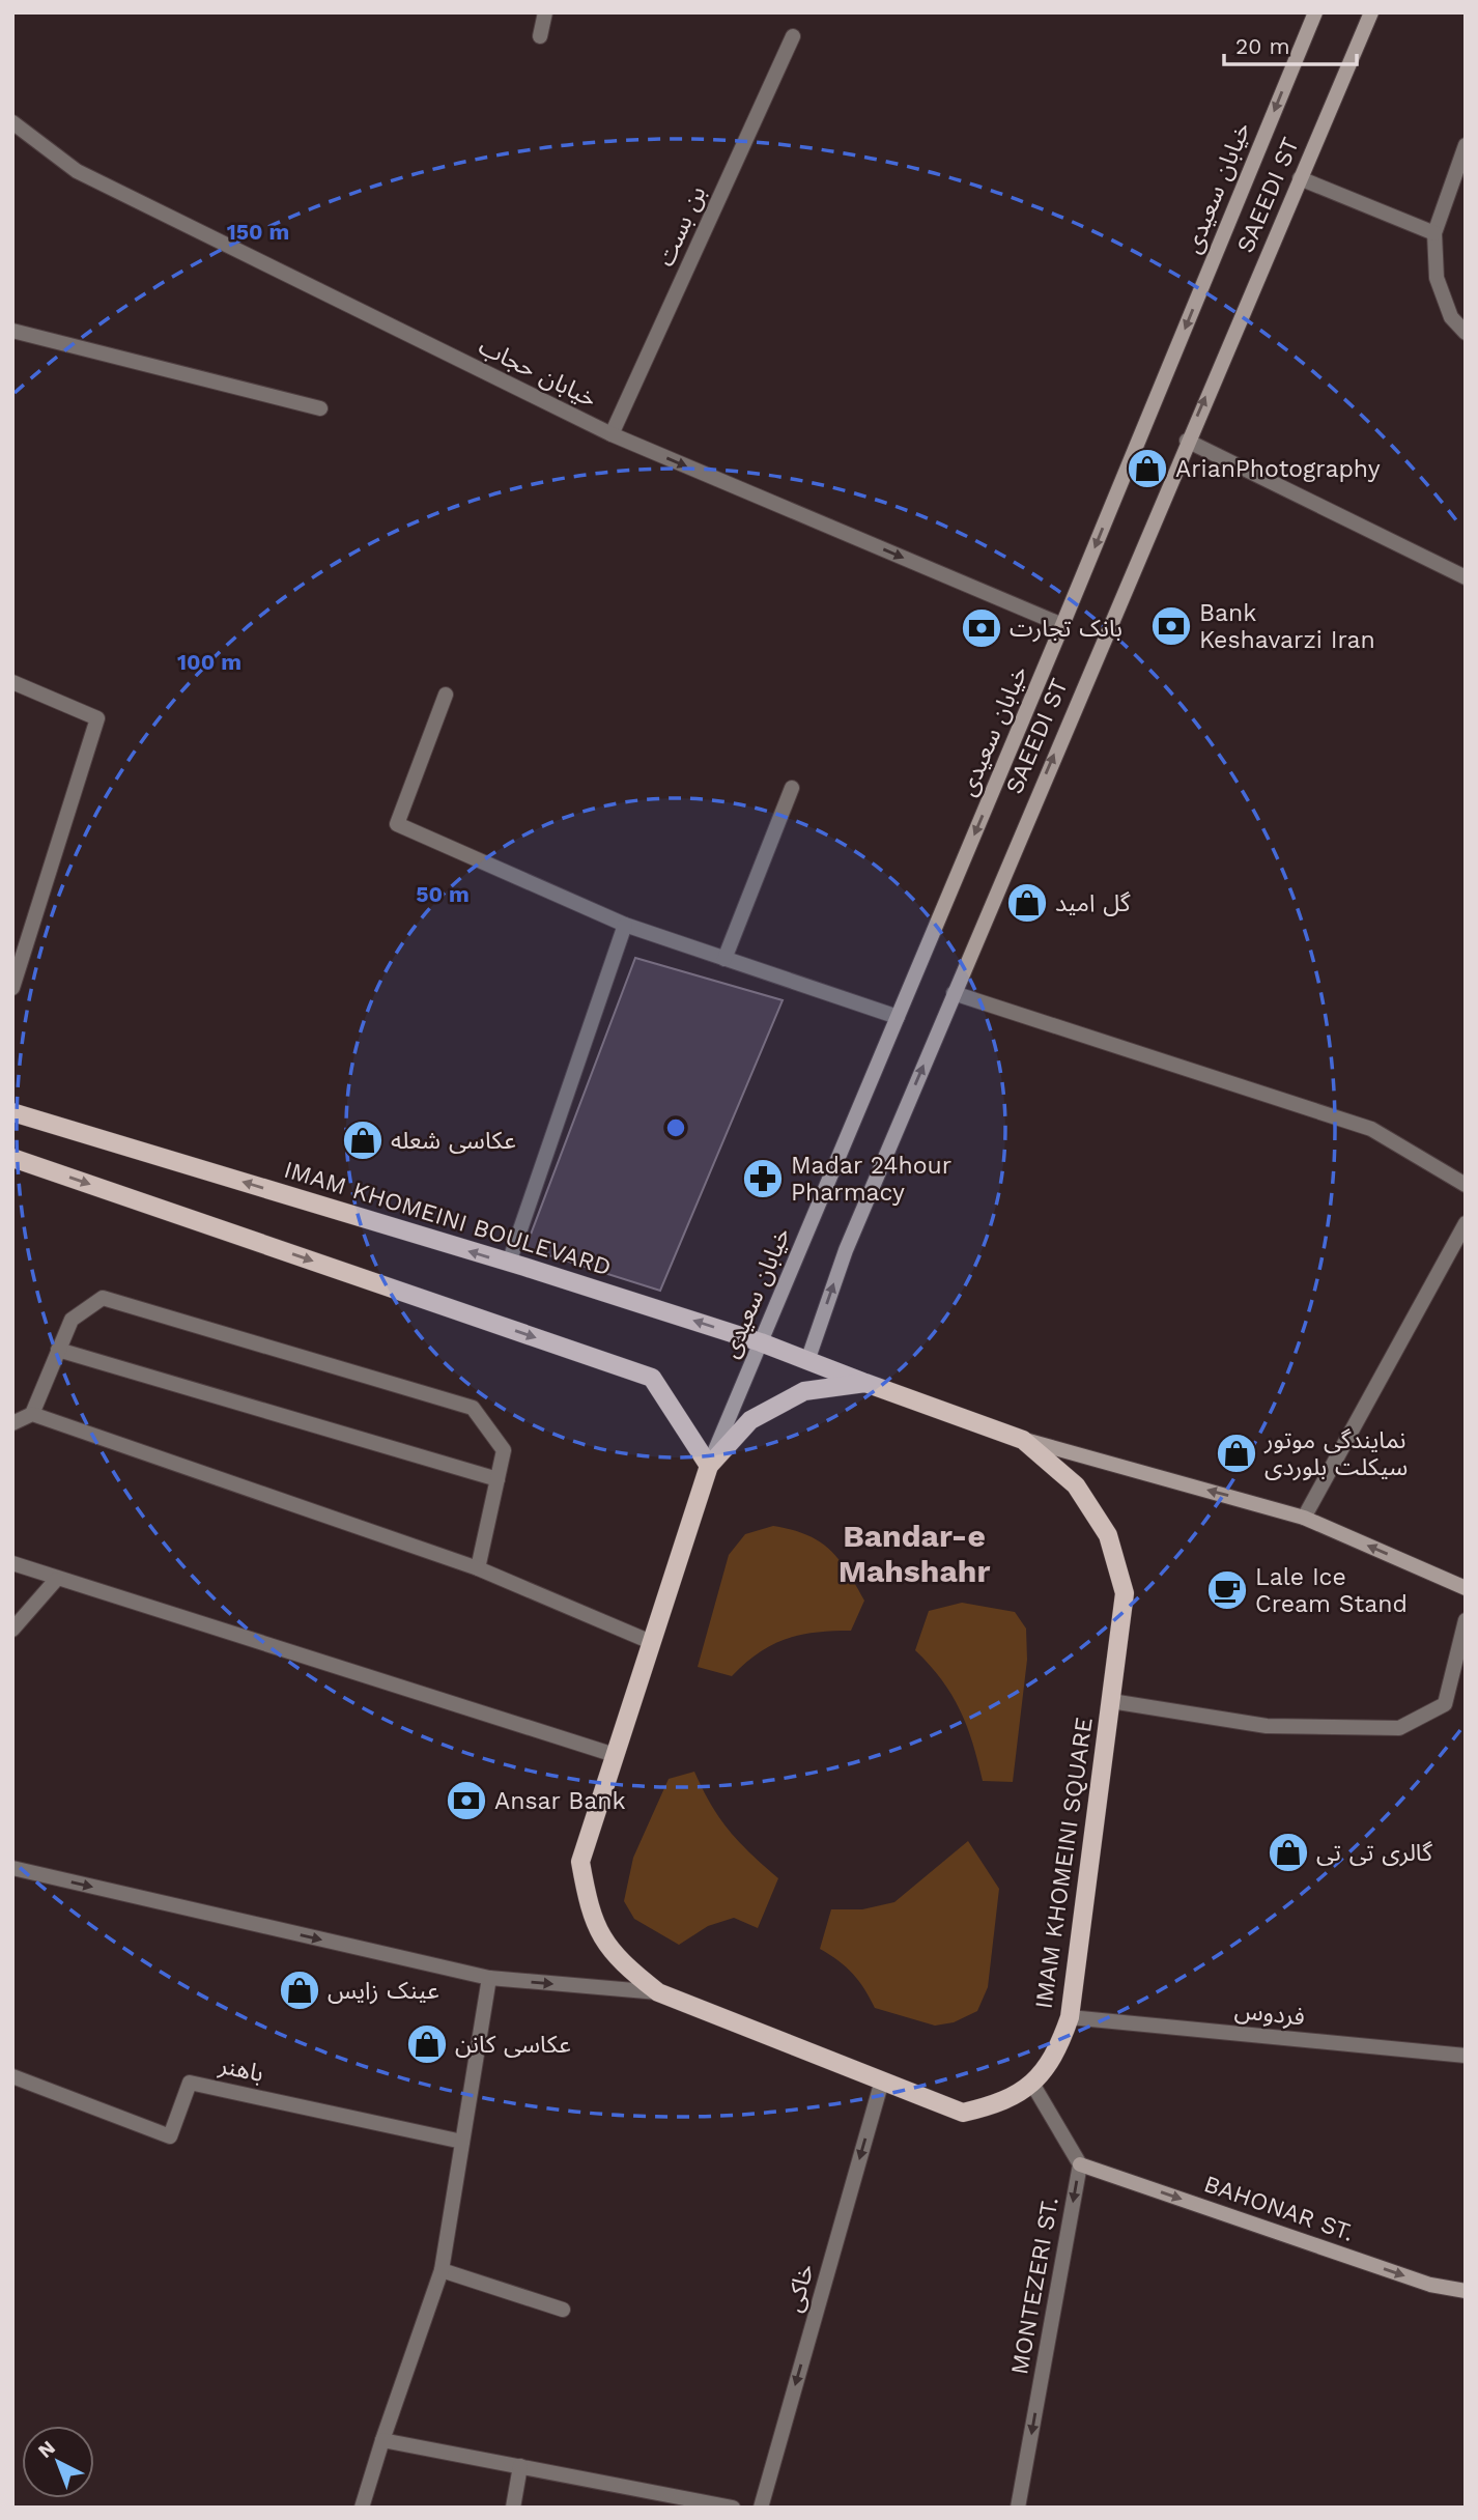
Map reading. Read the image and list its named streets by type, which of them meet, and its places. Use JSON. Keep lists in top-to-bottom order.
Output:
{
  "streets": {
    "main road": [
      "خیابان سعیدی",
      "SAEEDI ST",
      "IMAM KHOMEINI BOULEVARD",
      "IMAM KHOMEINI SQUARE",
      "BAHONAR ST."
    ],
    "street": [
      "بن بست",
      "خیابان حجاب",
      "فردوس",
      "باهنر",
      "MONTEZERI ST.",
      "خاکی"
    ]
  },
  "crossings": [
    ["خیابان سعیدی", "خیابان حجاب"],
    ["خیابان سعیدی", "IMAM KHOMEINI BOULEVARD"],
    ["خیابان سعیدی", "IMAM KHOMEINI SQUARE"],
    ["SAEEDI ST", "IMAM KHOMEINI BOULEVARD"],
    ["بن بست", "خیابان حجاب"],
    ["IMAM KHOMEINI BOULEVARD", "IMAM KHOMEINI SQUARE"],
    ["IMAM KHOMEINI SQUARE", "فردوس"],
    ["IMAM KHOMEINI SQUARE", "خاکی"],
    ["BAHONAR ST.", "MONTEZERI ST."]
  ],
  "one_way": [
    "خیابان سعیدی",
    "SAEEDI ST",
    "خیابان حجاب",
    "BAHONAR ST.",
    "MONTEZERI ST.",
    "خاکی"
  ],
  "districts": ["Bandar-e Mahshahr"],
  "places": {
    "shop": [
      "ArianPhotography",
      "گل امید",
      "عکاسی شعله",
      "نمایندگی موتور سیکلت بلوردی",
      "گالری تی تی",
      "عینک زایس",
      "عکاسی کانن"
    ],
    "bank": ["Bank Keshavarzi Iran", "بانک تجارت", "Ansar Bank"],
    "pharmacy": ["Madar 24hour Pharmacy"],
    "cafe": ["Lale Ice Cream Stand"]
  },
  "scale_bar": "20 m",
  "north": "top left",
  "rings": ["150 m", "100 m", "50 m"]
}
